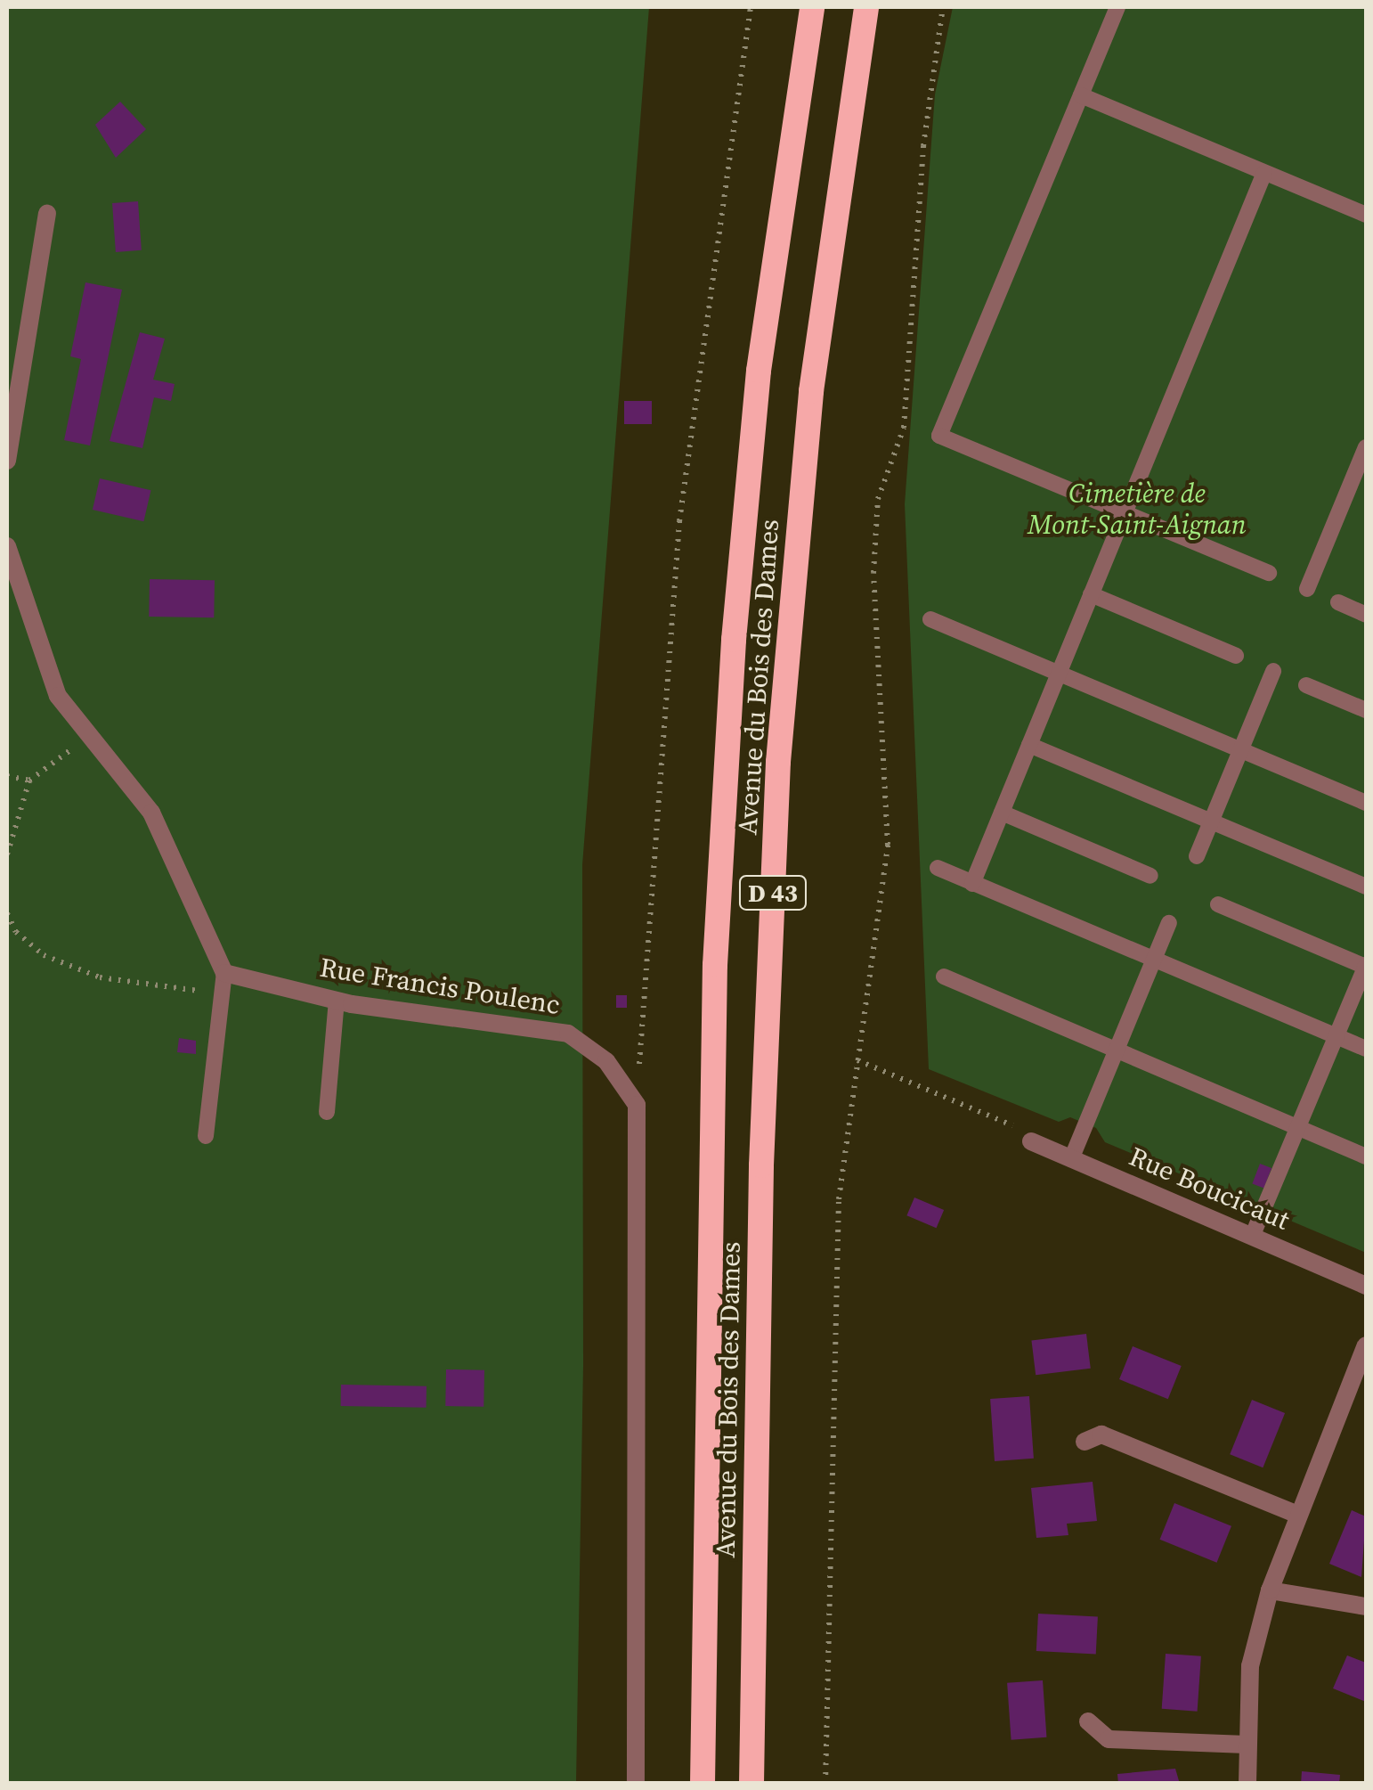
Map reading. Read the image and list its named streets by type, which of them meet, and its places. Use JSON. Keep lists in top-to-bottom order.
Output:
{
  "streets": {
    "highway": ["Avenue du Bois des Dames", "D 43"],
    "street": ["Rue Francis Poulenc", "Rue Boucicaut"]
  },
  "parks": ["Cimetière de Mont-Saint-Aignan"]
}
